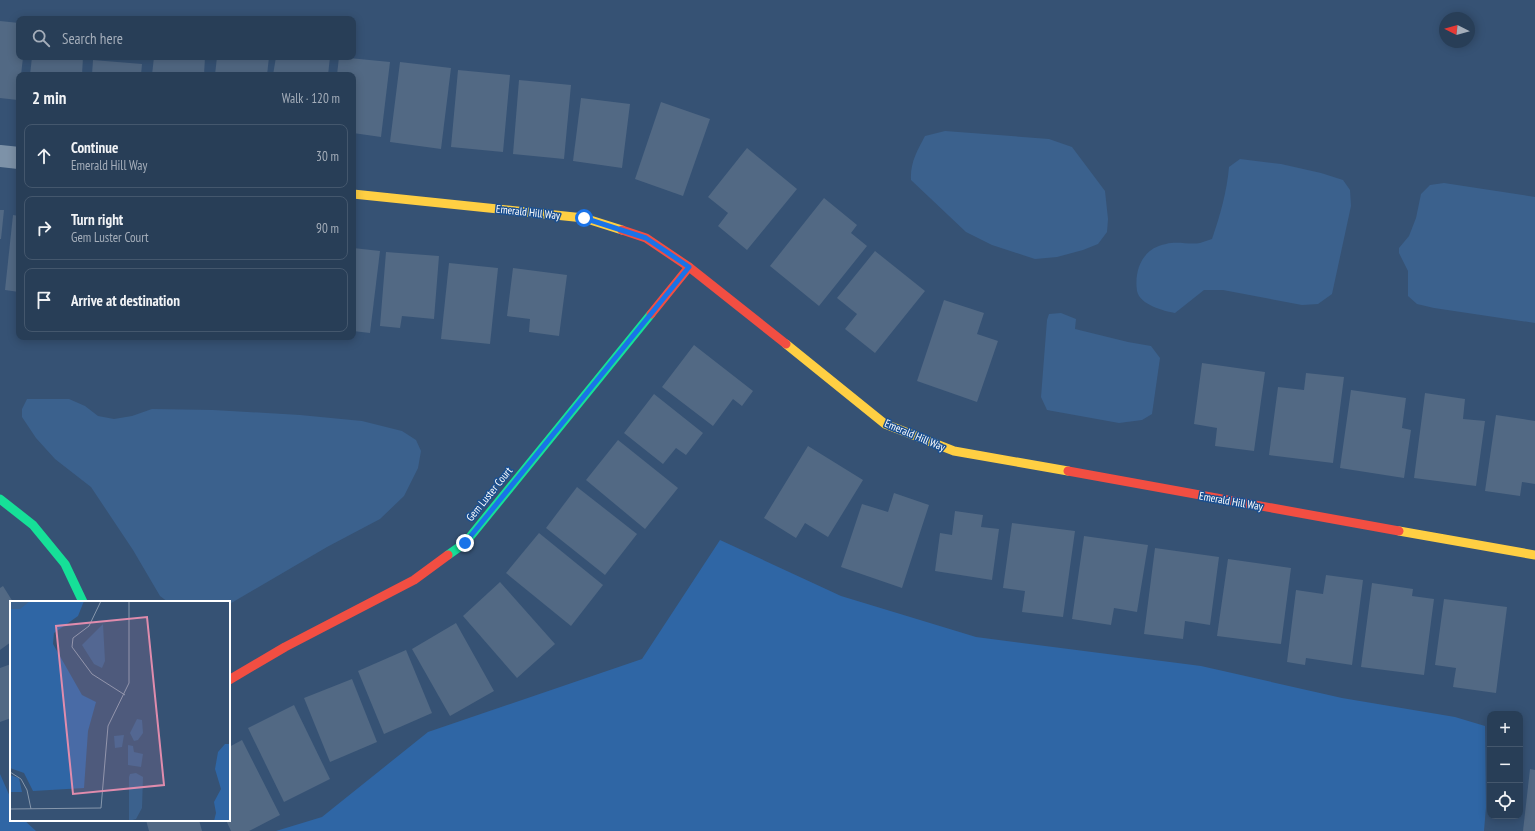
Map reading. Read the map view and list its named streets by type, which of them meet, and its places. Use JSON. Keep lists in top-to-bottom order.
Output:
{
  "streets": {
    "street": ["Emerald Hill Way", "Gem Luster Court"]
  },
  "crossings": [
    ["Emerald Hill Way", "Gem Luster Court"]
  ],
  "north": "left",
  "page": {
    "search": "Search here",
    "heading": ["2 min", "Walk · 120 m"],
    "list": [
      ["Continue", "Emerald Hill Way", "30 m"],
      ["Turn right", "Gem Luster Court", "90 m"],
      "Arrive at destination"
    ],
    "map_buttons": ["+", "−"]
  }
}
